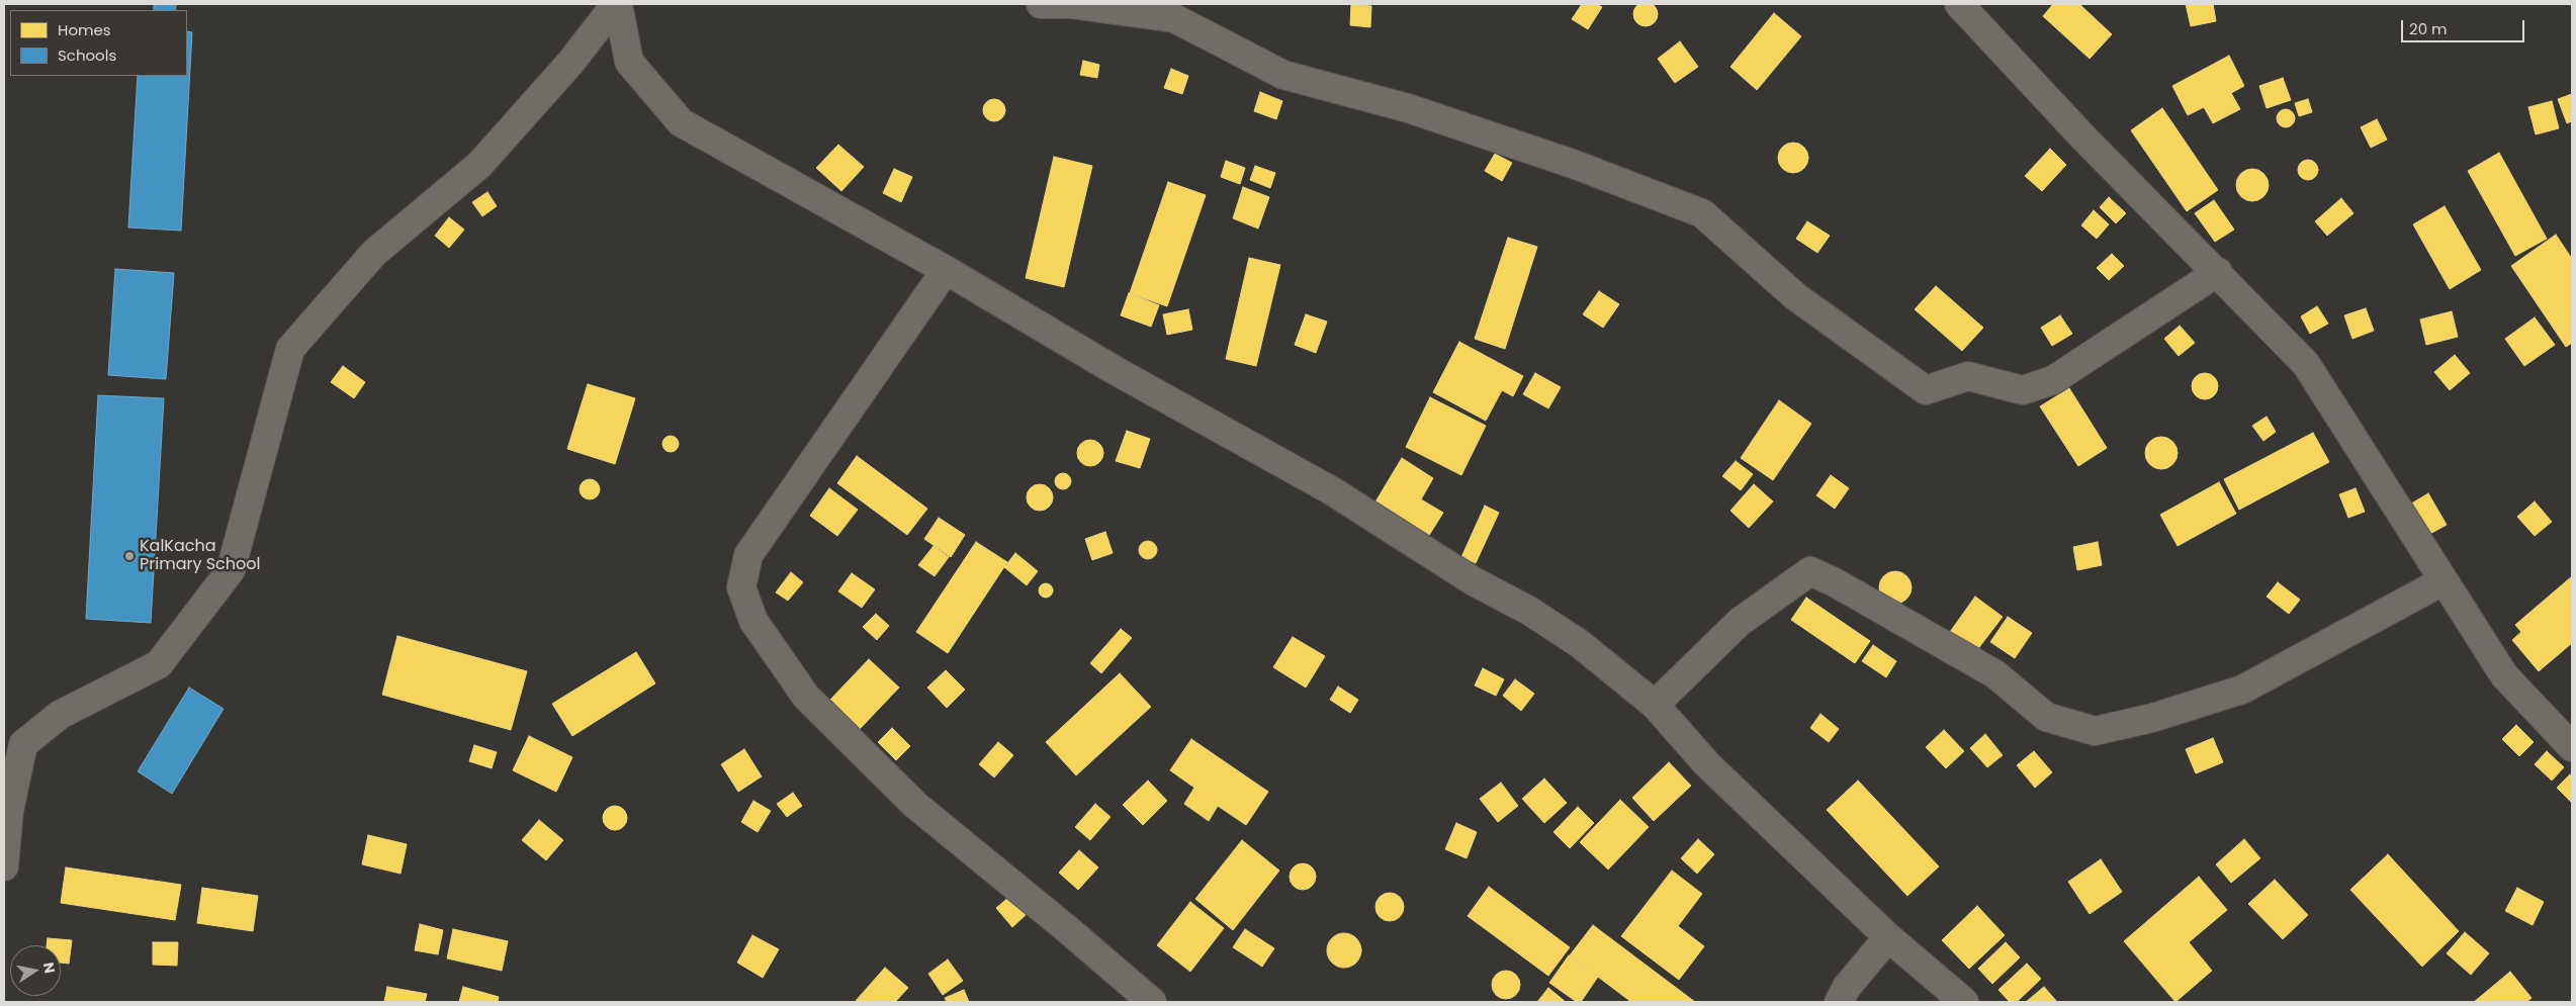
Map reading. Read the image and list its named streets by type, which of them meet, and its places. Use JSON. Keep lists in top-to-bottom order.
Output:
{
  "places": ["KalKacha Primary School"],
  "legend": ["Homes", "Schools"],
  "scale_bar": "20 m",
  "north": "right"
}
